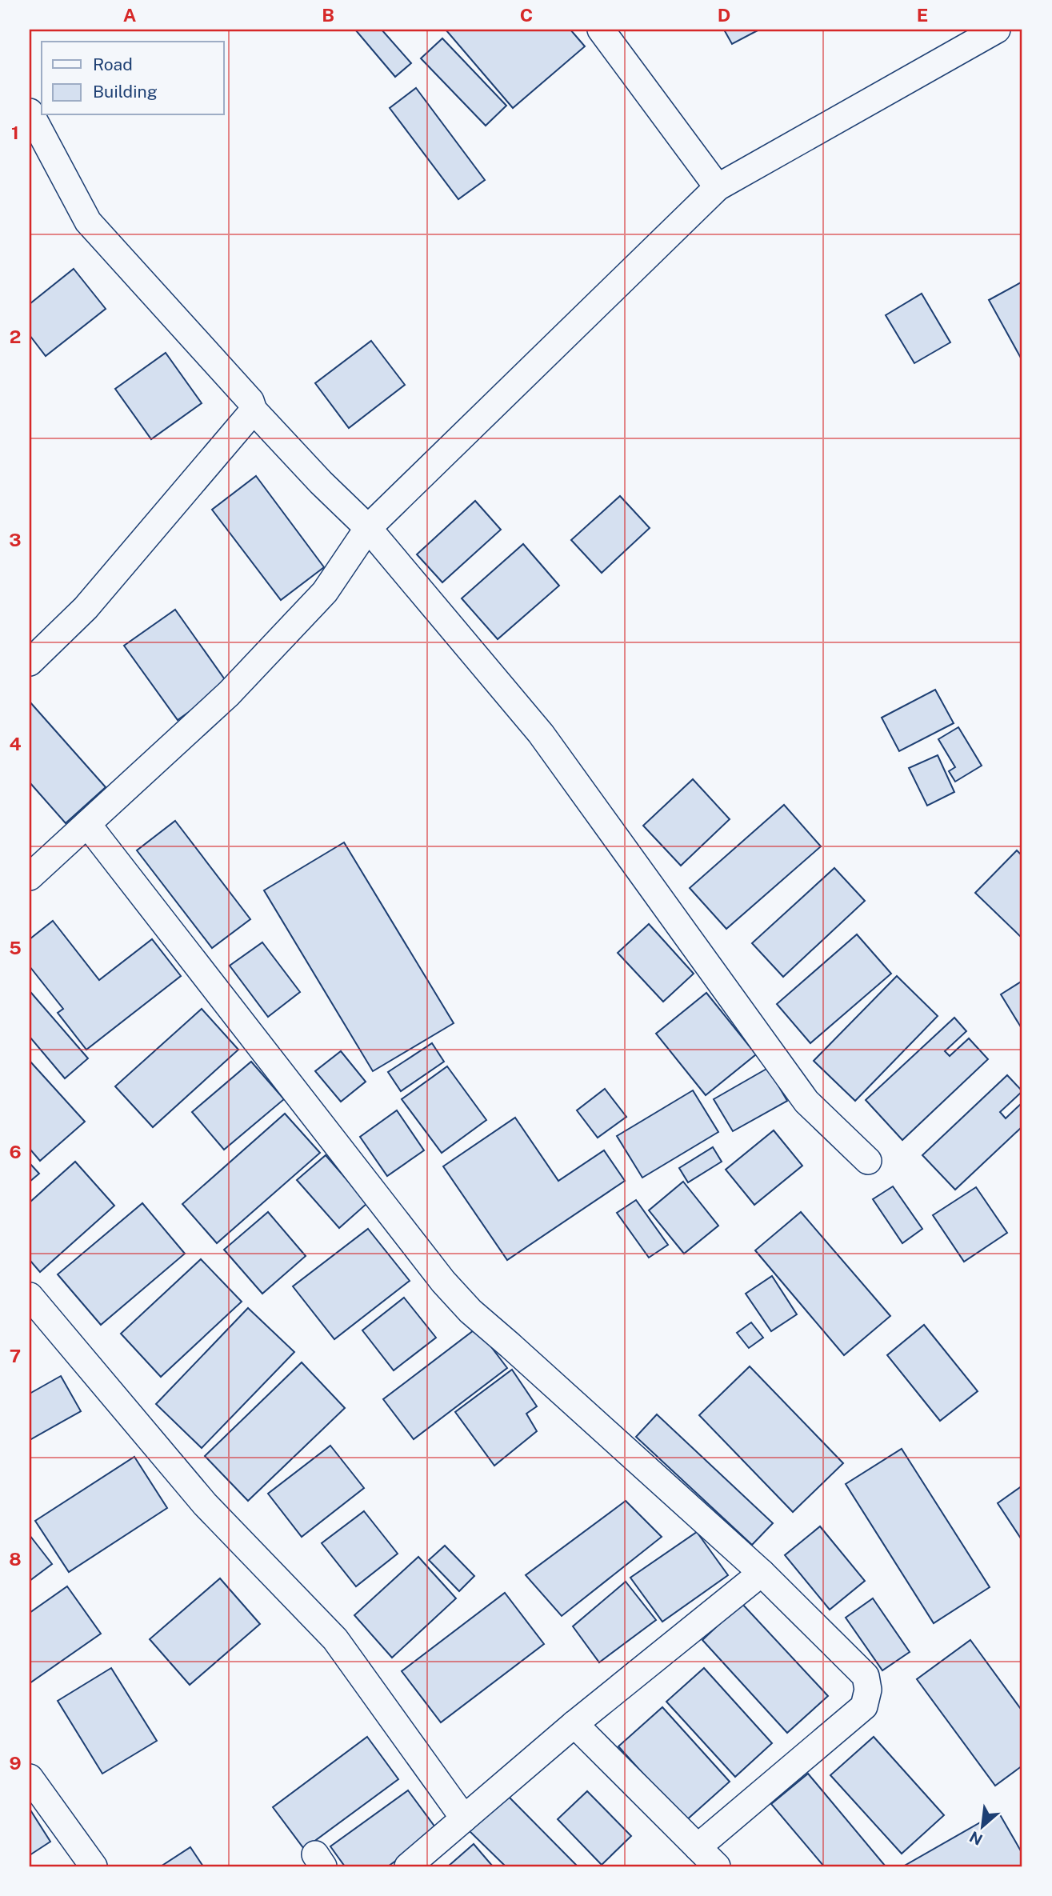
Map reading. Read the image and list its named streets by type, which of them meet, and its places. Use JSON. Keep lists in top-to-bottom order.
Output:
{
  "legend": ["Road", "Building"],
  "north": "bottom left",
  "grid": {
    "columns": [
      "A",
      "B",
      "C",
      "D",
      "E"
    ],
    "rows": [
      "1",
      "2",
      "3",
      "4",
      "5",
      "6",
      "7",
      "8",
      "9"
    ]
  }
}
